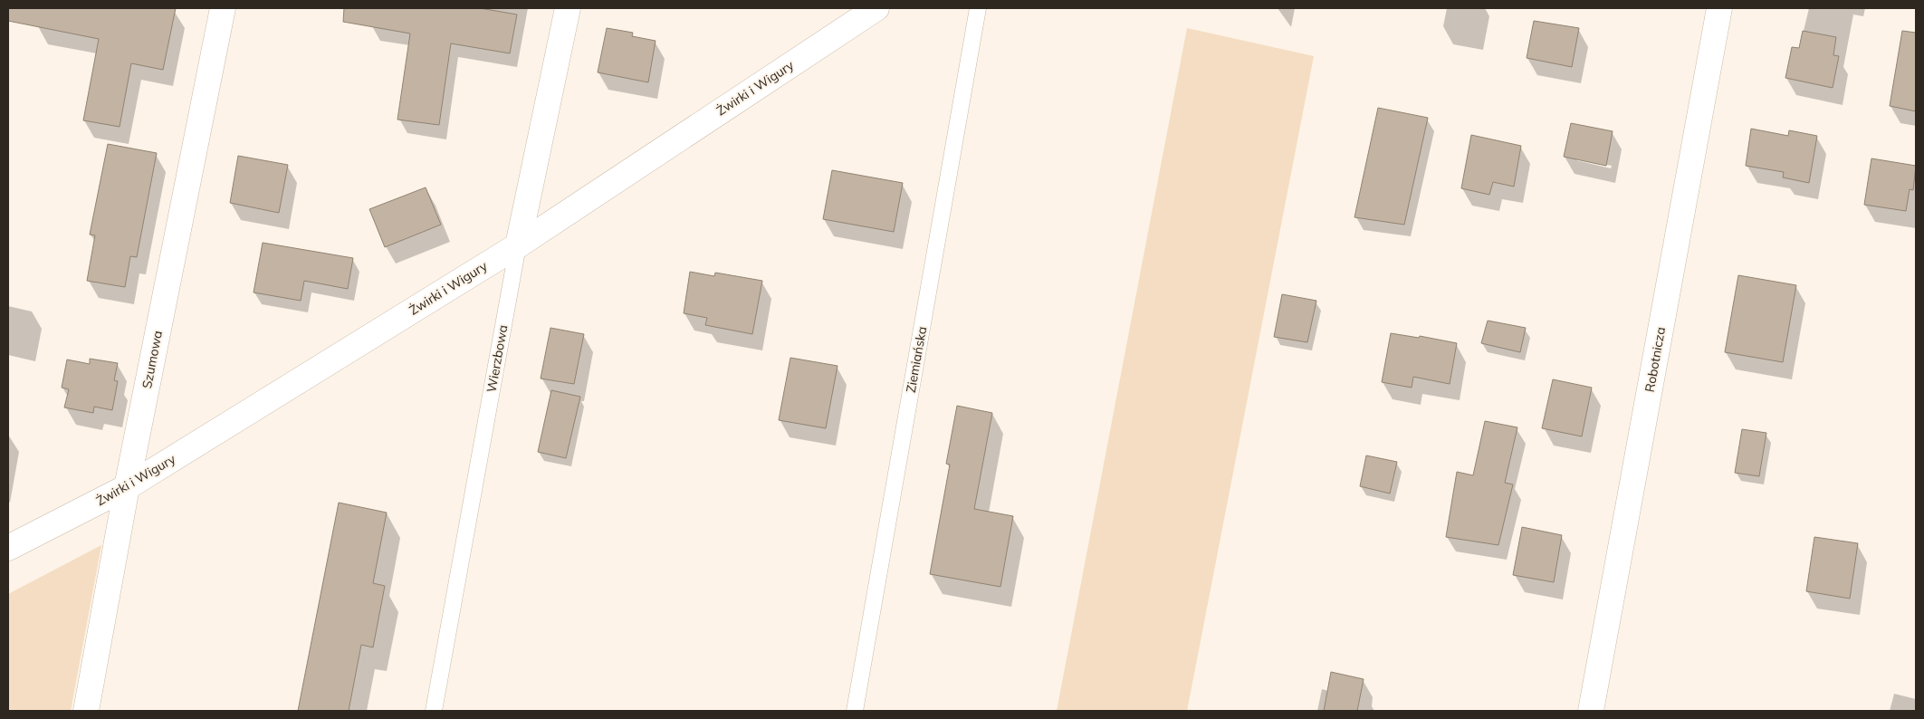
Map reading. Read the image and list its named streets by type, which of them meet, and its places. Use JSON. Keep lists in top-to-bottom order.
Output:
{
  "streets": {
    "street": [
      "Żwirki i Wigury",
      "Wierzbowa",
      "Szumowa",
      "Robotnicza"
    ],
    "lane": ["Ziemiańska"]
  },
  "crossings": [
    ["Żwirki i Wigury", "Wierzbowa"],
    ["Żwirki i Wigury", "Szumowa"]
  ]
}
